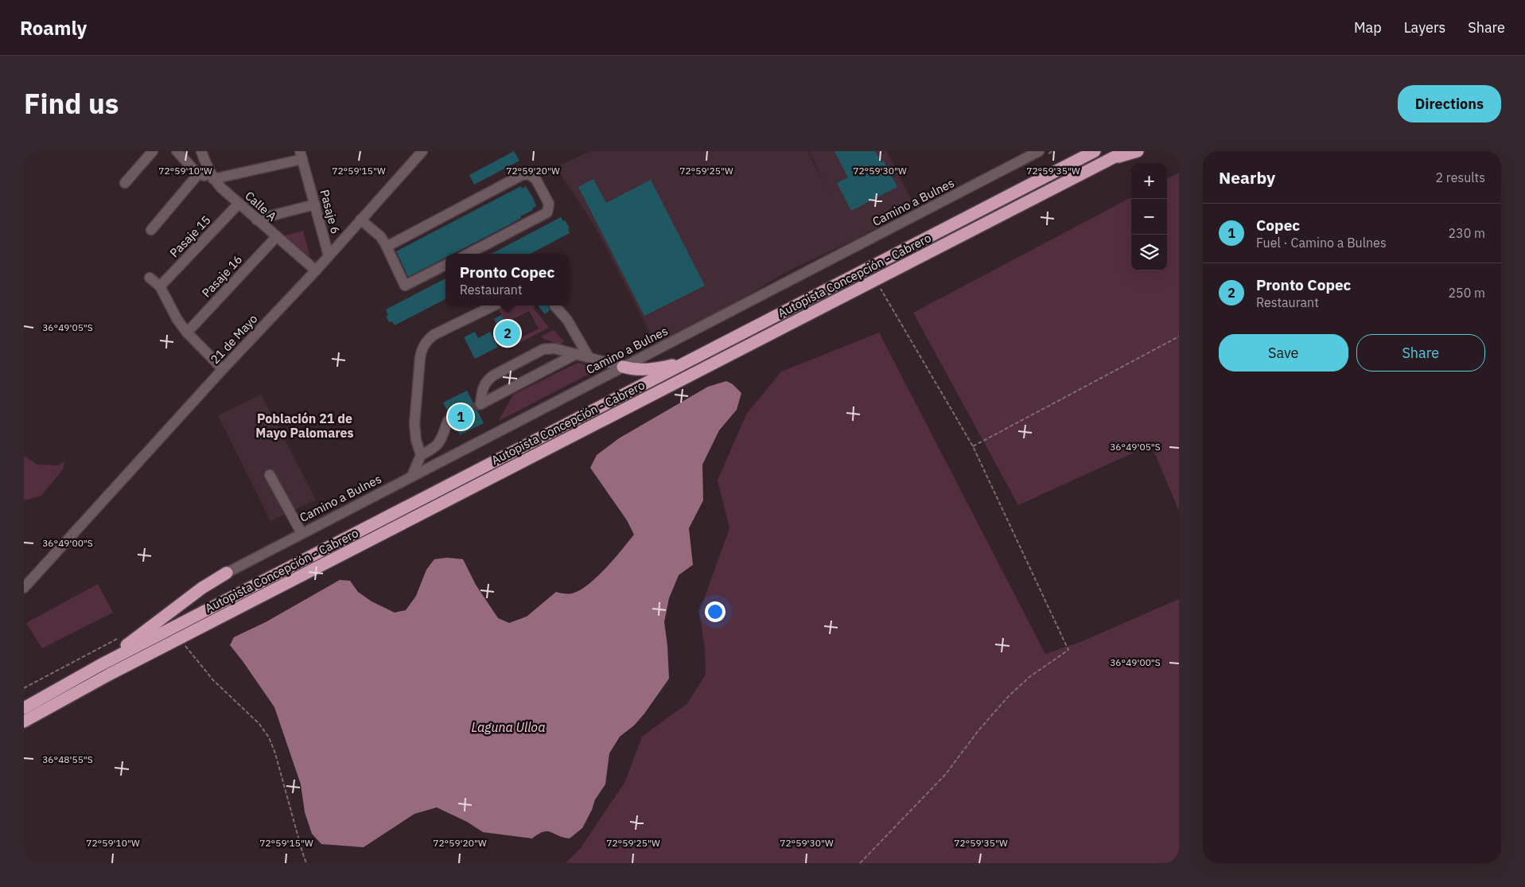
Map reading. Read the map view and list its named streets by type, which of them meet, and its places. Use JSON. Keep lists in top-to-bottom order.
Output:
{
  "streets": {
    "highway": ["Autopista Concepción - Cabrero"],
    "street": [
      "Camino a Bulnes",
      "Calle A",
      "Pasaje 6",
      "Pasaje 15",
      "Pasaje 16",
      "21 de Mayo"
    ]
  },
  "crossings": [
    ["Calle A", "Pasaje 15"],
    ["Calle A", "Pasaje 16"],
    ["Calle A", "21 de Mayo"],
    ["Pasaje 6", "21 de Mayo"]
  ],
  "districts": ["Población 21 de Mayo Palomares"],
  "water": ["Laguna Ulloa"],
  "page": {
    "header": "Roamly",
    "nav": ["Map", "Layers", "Share"],
    "title": "Find us",
    "buttons": [
      "Directions",
      ["Save", "Share"]
    ],
    "heading": ["Nearby", "2 results"],
    "map_buttons": ["+", "−"],
    "list": [
      {
        "mark": "1",
        "name": "Copec",
        "note": "Fuel · Camino a Bulnes",
        "value": "230 m"
      },
      {
        "mark": "2",
        "name": "Pronto Copec",
        "note": "Restaurant",
        "value": "250 m"
      }
    ],
    "popup": ["Pronto Copec", "Restaurant"],
    "pins": ["2", "1"]
  },
  "coordinates": [
    "72°59'10\"W",
    "72°59'15\"W",
    "72°59'20\"W",
    "72°59'25\"W",
    "72°59'30\"W",
    "72°59'35\"W",
    "36°49'05\"S",
    "36°49'00\"S",
    "36°48'55\"S"
  ]
}
